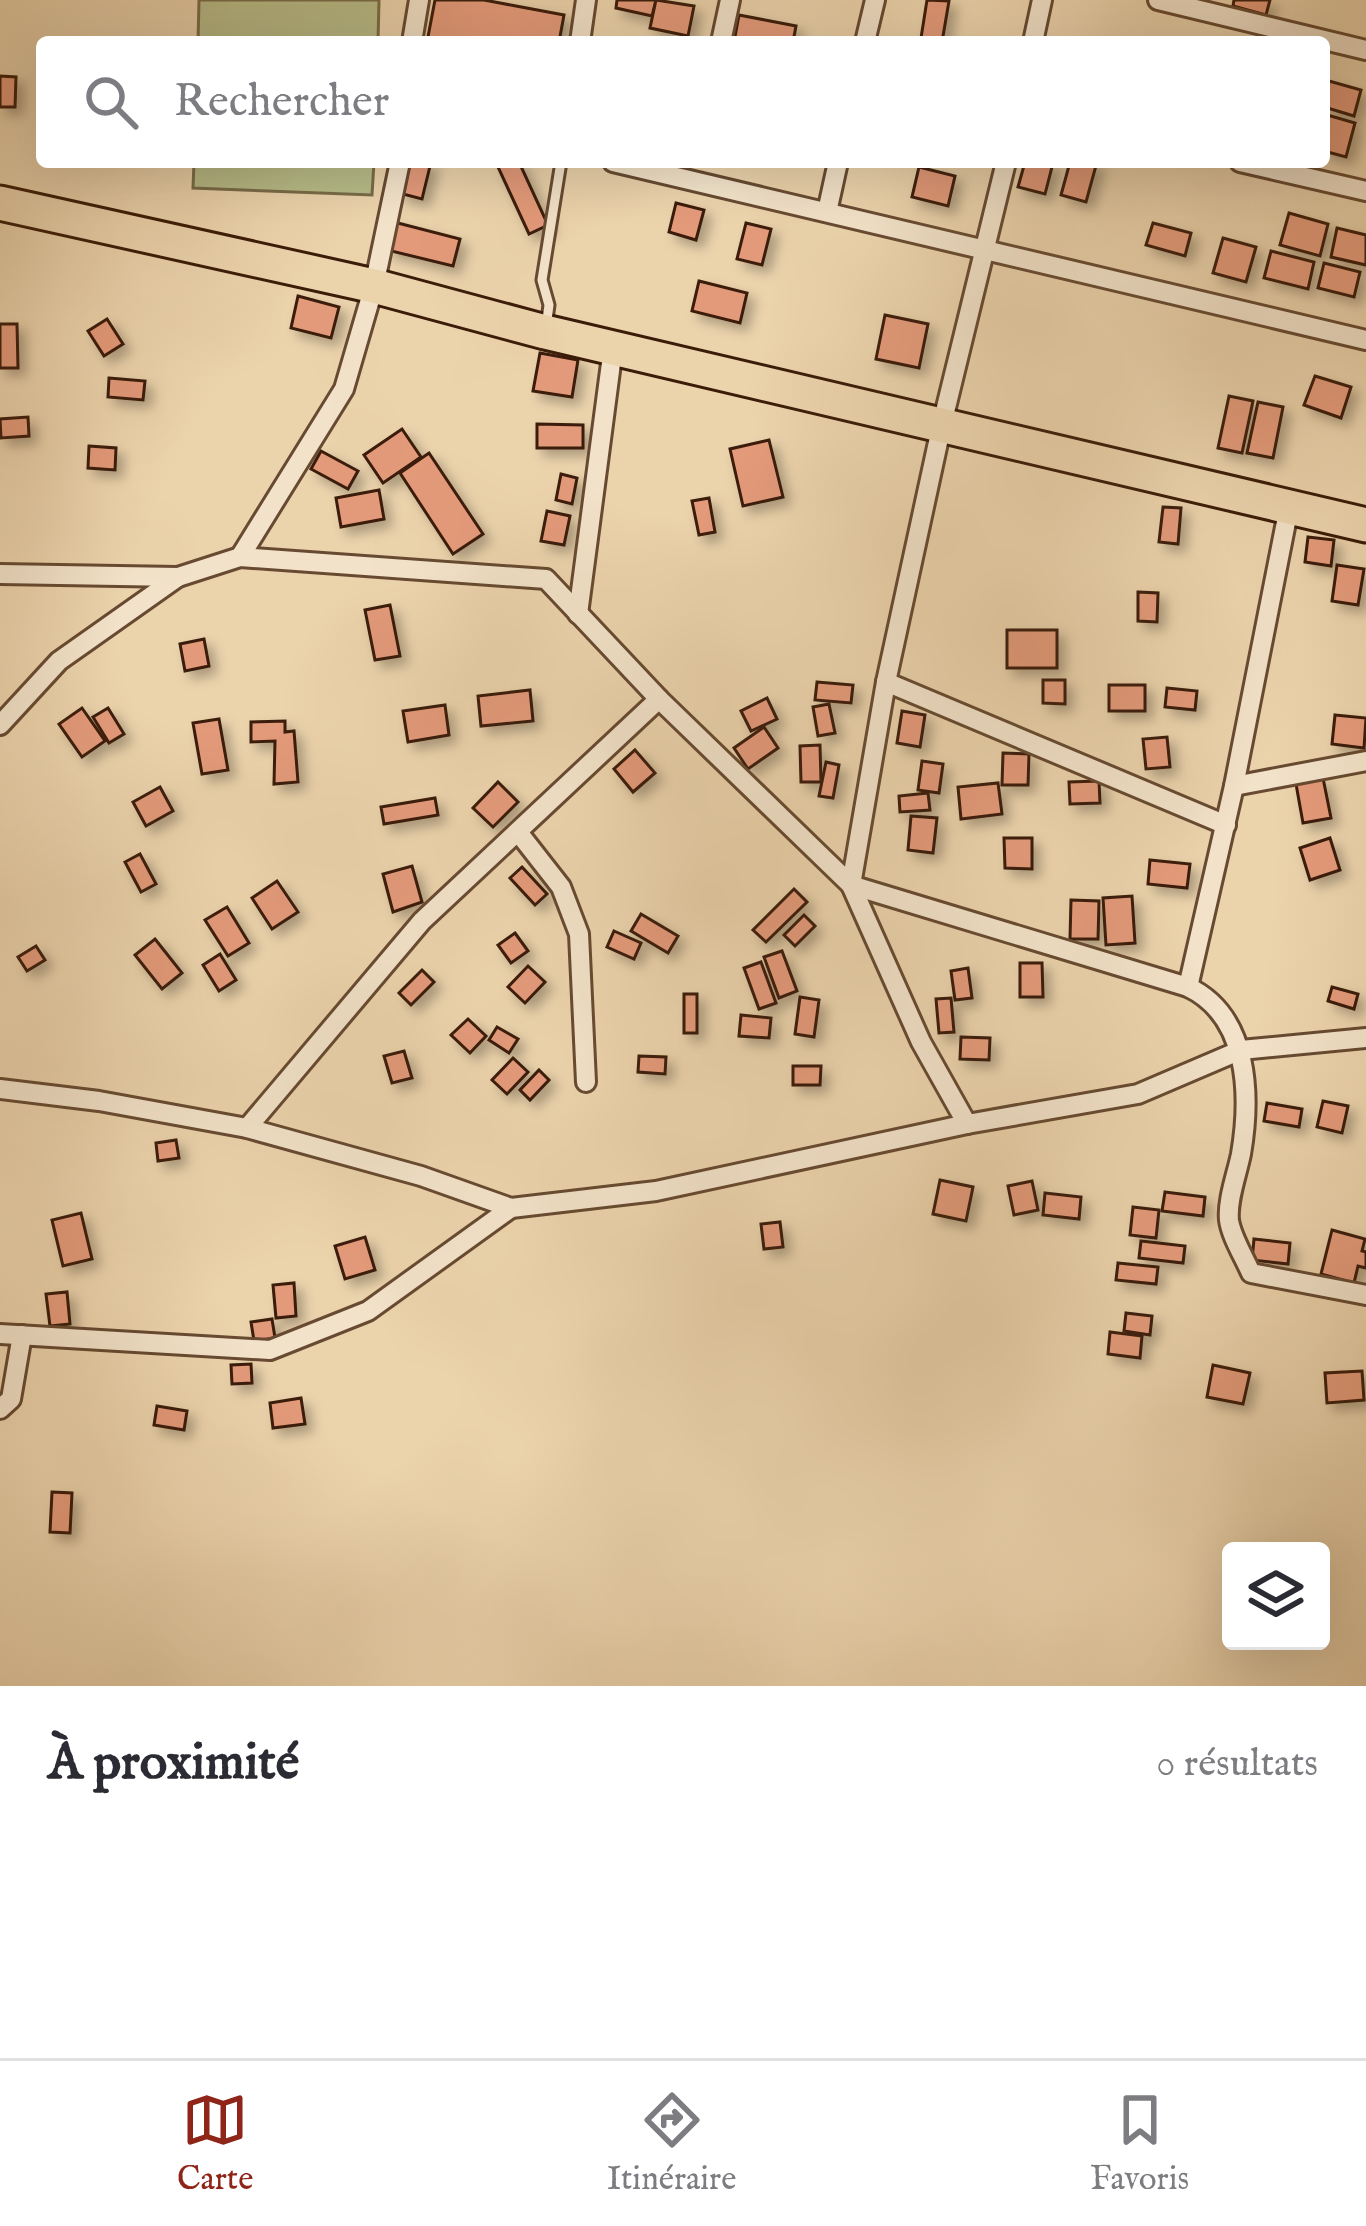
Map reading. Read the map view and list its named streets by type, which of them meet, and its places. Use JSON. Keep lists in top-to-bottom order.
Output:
{
  "page": {
    "search": "Rechercher",
    "heading": ["À proximité", "0 résultats"],
    "nav": ["Carte", "Itinéraire", "Favoris"]
  }
}
